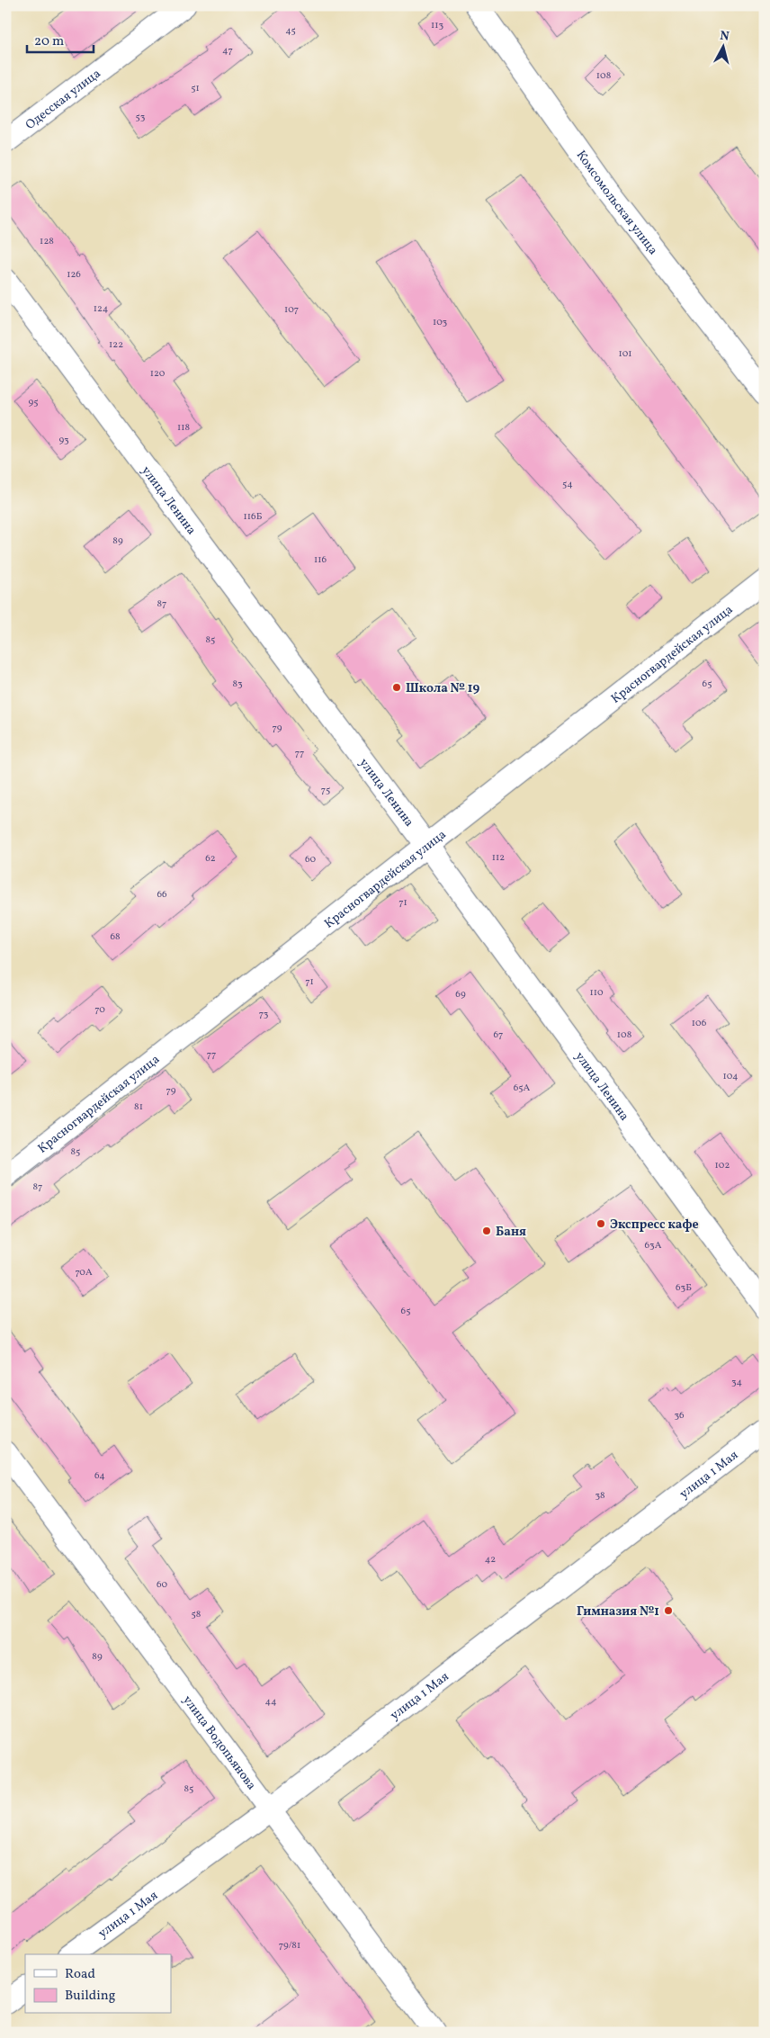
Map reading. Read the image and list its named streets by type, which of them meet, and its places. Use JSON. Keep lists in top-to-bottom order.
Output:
{
  "streets": {
    "street": [
      "Одесская улица",
      "Комсомольская улица",
      "улица Ленина",
      "Красногвардейская улица",
      "улица 1 Мая",
      "улица Водопьянова"
    ]
  },
  "crossings": [
    ["улица Ленина", "Красногвардейская улица"],
    ["улица 1 Мая", "улица Водопьянова"]
  ],
  "places": [
    "Школа № 19",
    "Экспресс кафе",
    "Баня",
    "Гимназия №1"
  ],
  "house_numbers": [
    "113",
    "45",
    "47",
    "108",
    "51",
    "53",
    "128",
    "126",
    "124",
    "107",
    "103",
    "122",
    "101",
    "120",
    "95",
    "118",
    "93",
    "54",
    "116Б",
    "89",
    "116",
    "87",
    "85",
    "83",
    "65",
    "79",
    "77",
    "75",
    "112",
    "62",
    "60",
    "66",
    "71",
    "68",
    "71",
    "110",
    "69",
    "70",
    "73",
    "106",
    "67",
    "108",
    "77",
    "104",
    "65А",
    "79",
    "81",
    "85",
    "102",
    "87",
    "63А",
    "70А",
    "63Б",
    "65",
    "34",
    "36",
    "64",
    "38",
    "42",
    "60",
    "58",
    "89",
    "44",
    "85",
    "79/81"
  ],
  "legend": ["Road", "Building"],
  "scale_bar": "20 m",
  "north": "top"
}
